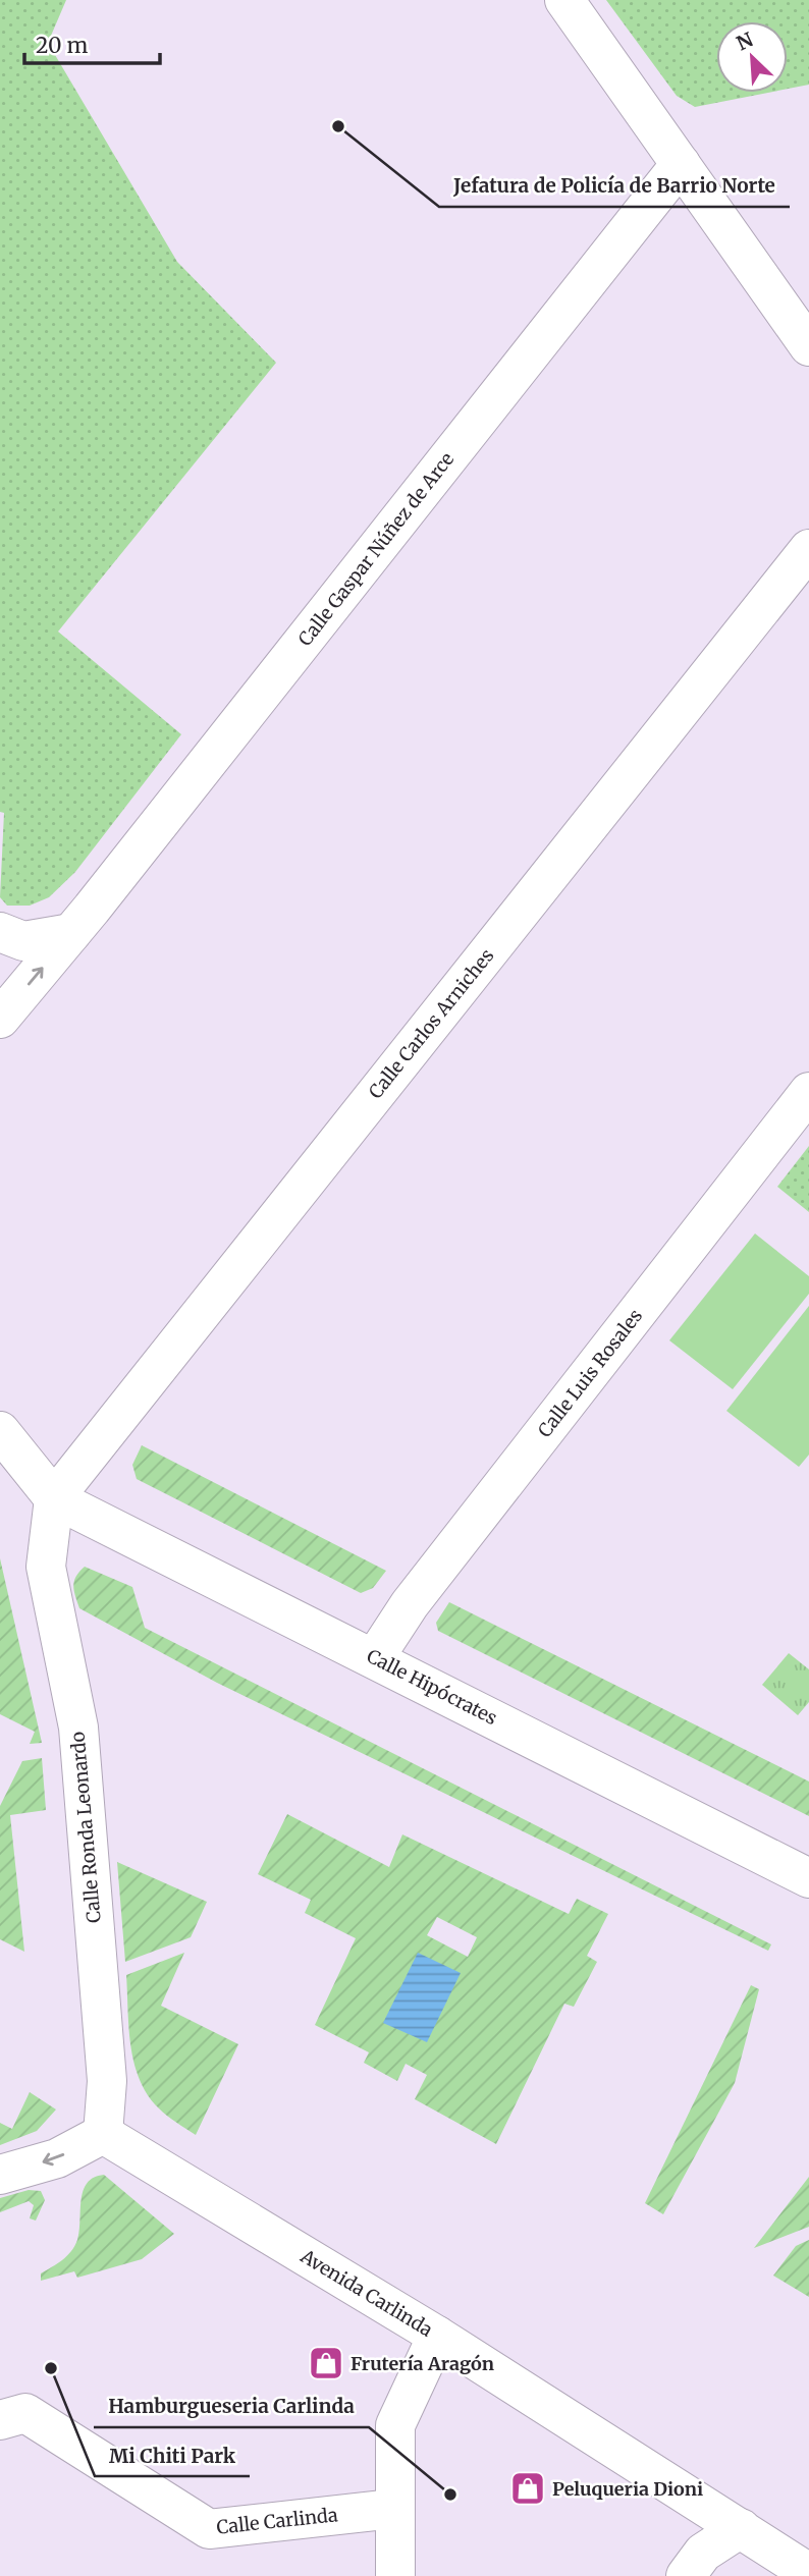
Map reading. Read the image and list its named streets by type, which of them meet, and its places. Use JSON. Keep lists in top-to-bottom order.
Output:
{
  "streets": {
    "street": [
      "Calle Gaspar Núñez de Arce",
      "Calle Carlos Arniches",
      "Calle Luis Rosales",
      "Calle Hipócrates",
      "Calle Ronda Leonardo",
      "Avenida Carlinda",
      "Calle Carlinda"
    ]
  },
  "crossings": [
    ["Calle Carlos Arniches", "Calle Hipócrates"],
    ["Calle Carlos Arniches", "Calle Ronda Leonardo"],
    ["Calle Luis Rosales", "Calle Hipócrates"],
    ["Calle Hipócrates", "Calle Ronda Leonardo"],
    ["Calle Ronda Leonardo", "Avenida Carlinda"]
  ],
  "places": {
    "other": ["Jefatura de Policía de Barrio Norte", "Mi Chiti Park", "Hamburgueseria Carlinda"],
    "shop": ["Frutería Aragón", "Peluqueria Dioni"]
  },
  "scale_bar": "20 m",
  "north": "top left"
}
